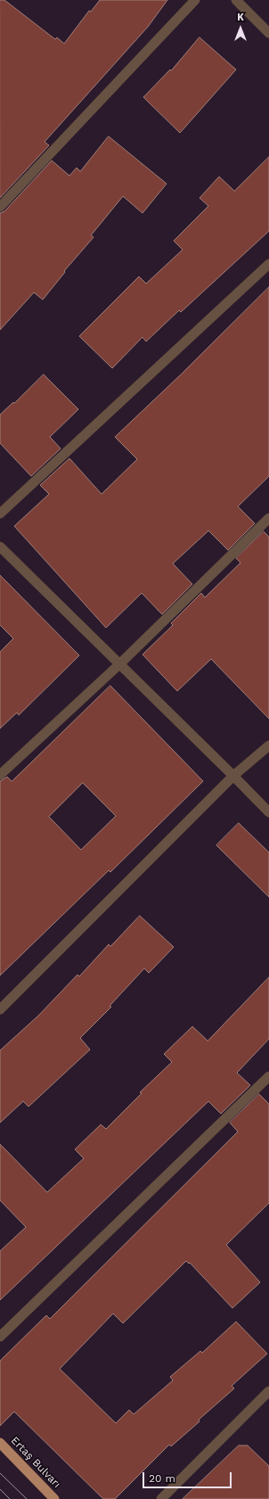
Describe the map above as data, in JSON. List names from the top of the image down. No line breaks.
{"streets":{"main road":["Ertaş Bulvarı"]},"scale_bar":"20 m","north":"top"}
